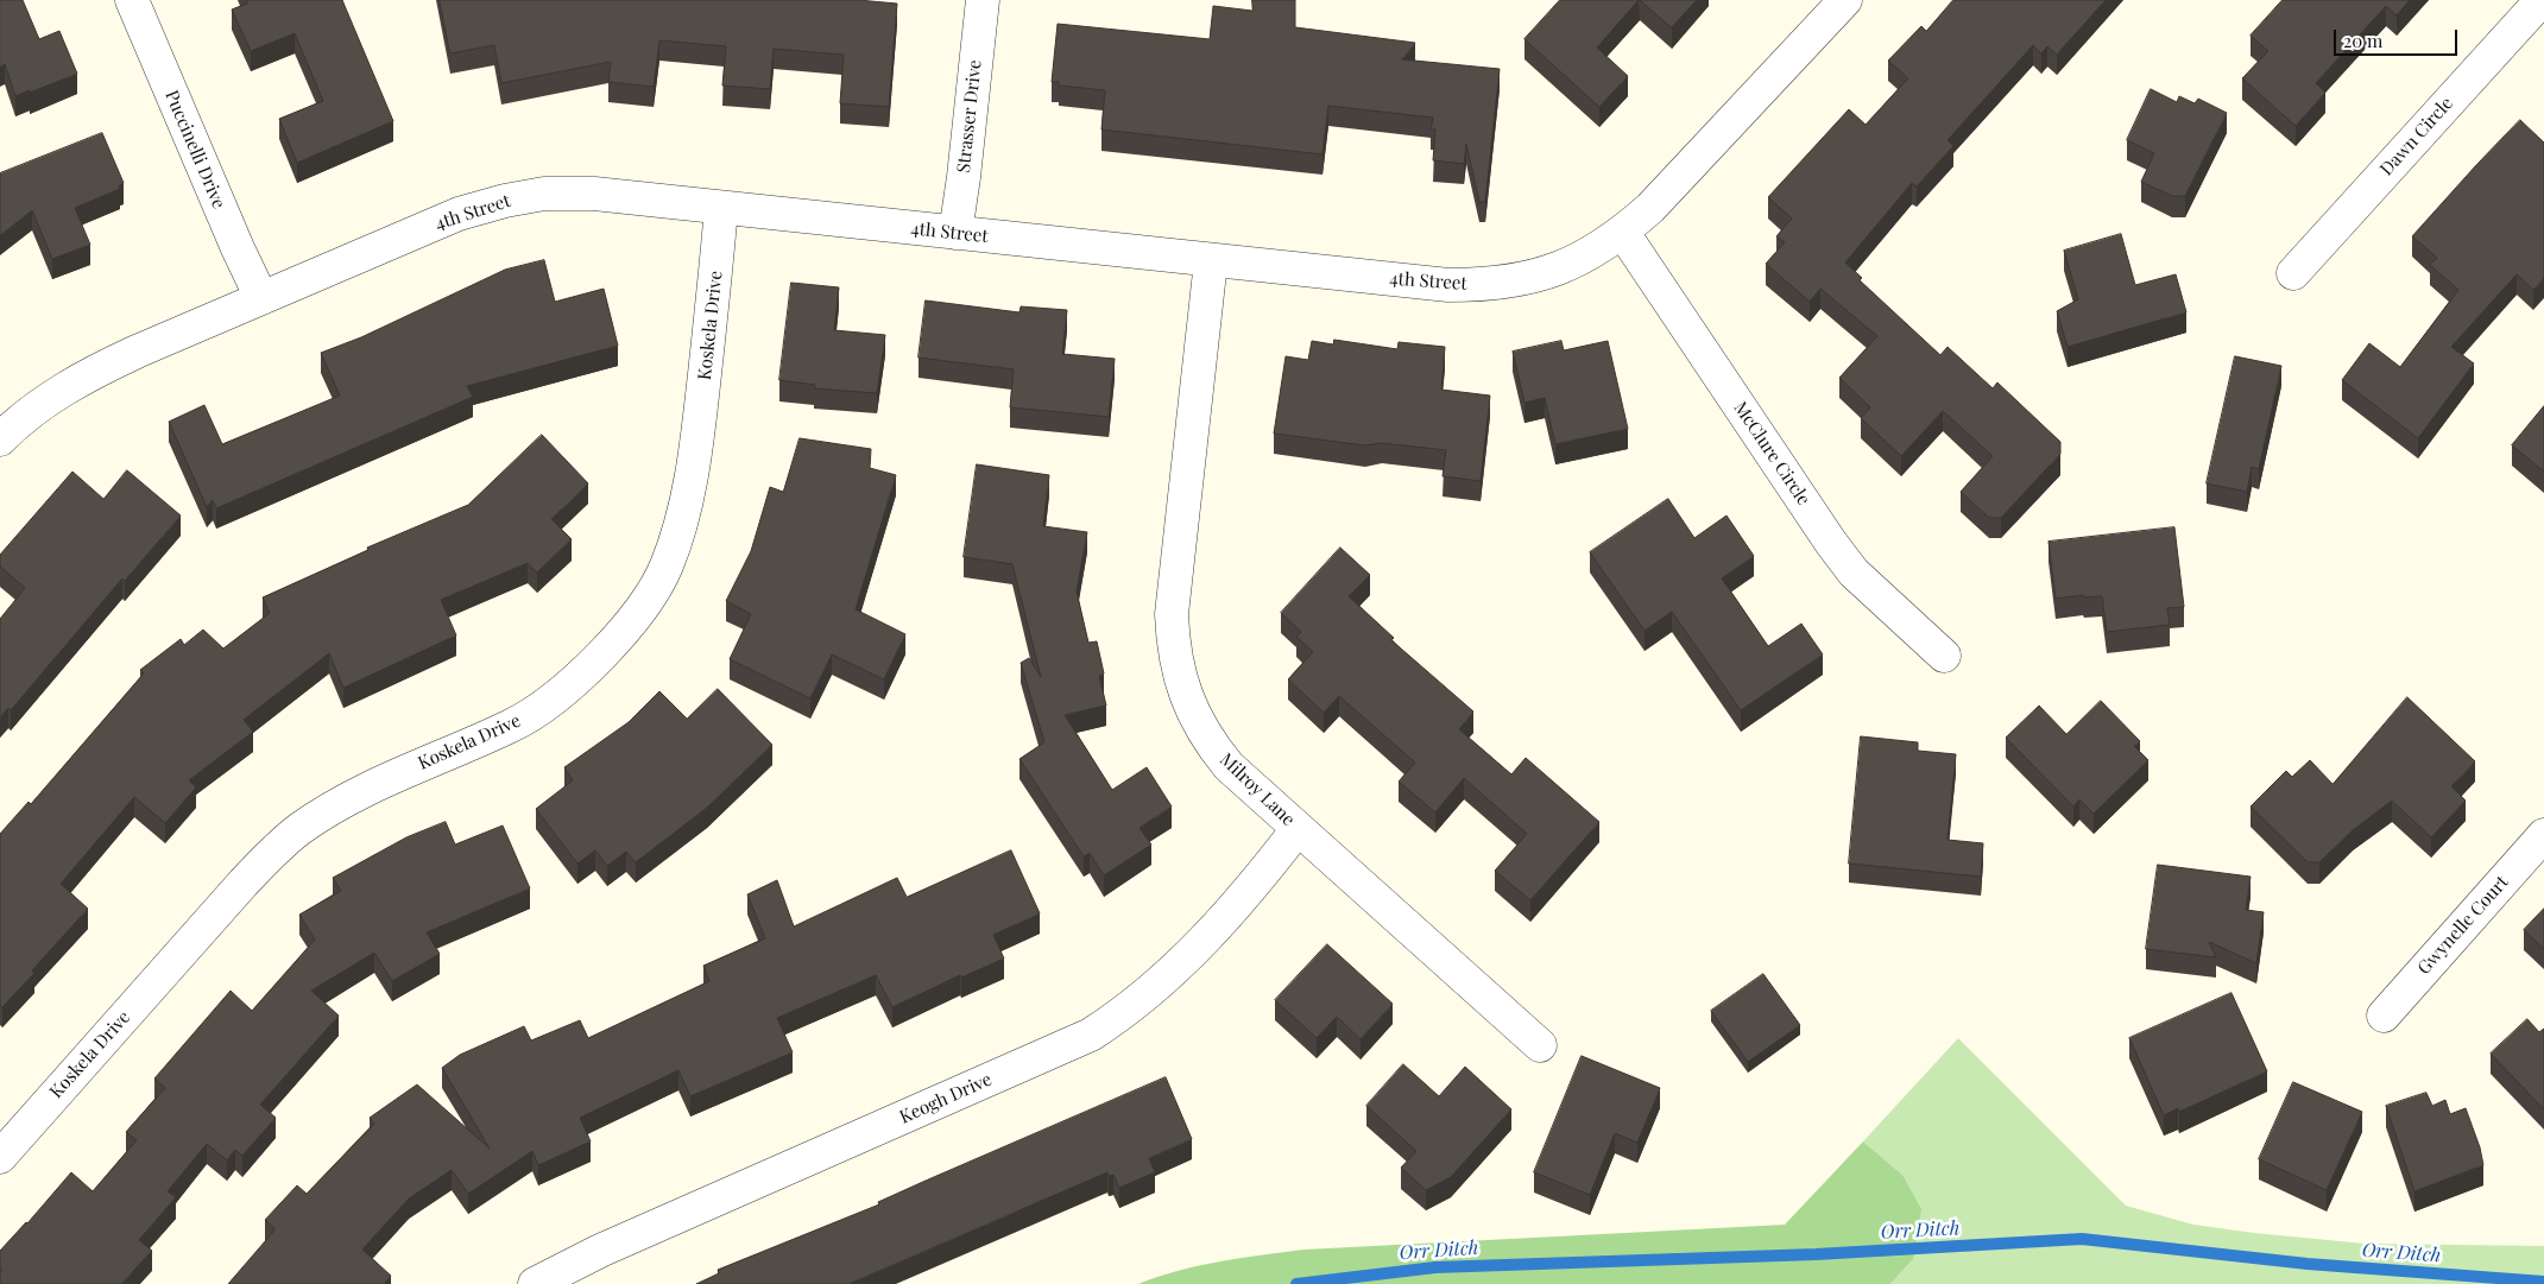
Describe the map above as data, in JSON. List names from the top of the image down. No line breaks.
{"streets":{"street":["Strasser Drive","Dawn Circle","Puccinelli Drive","4th Street","Koskela Drive","McClure Circle","Milroy Lane","Gwynelle Court","Keogh Drive"]},"crossings":[["Strasser Drive","4th Street"],["Puccinelli Drive","4th Street"],["4th Street","Koskela Drive"],["4th Street","McClure Circle"],["4th Street","Milroy Lane"],["Milroy Lane","Keogh Drive"]],"water":["Orr Ditch"],"scale_bar":"20 m"}
